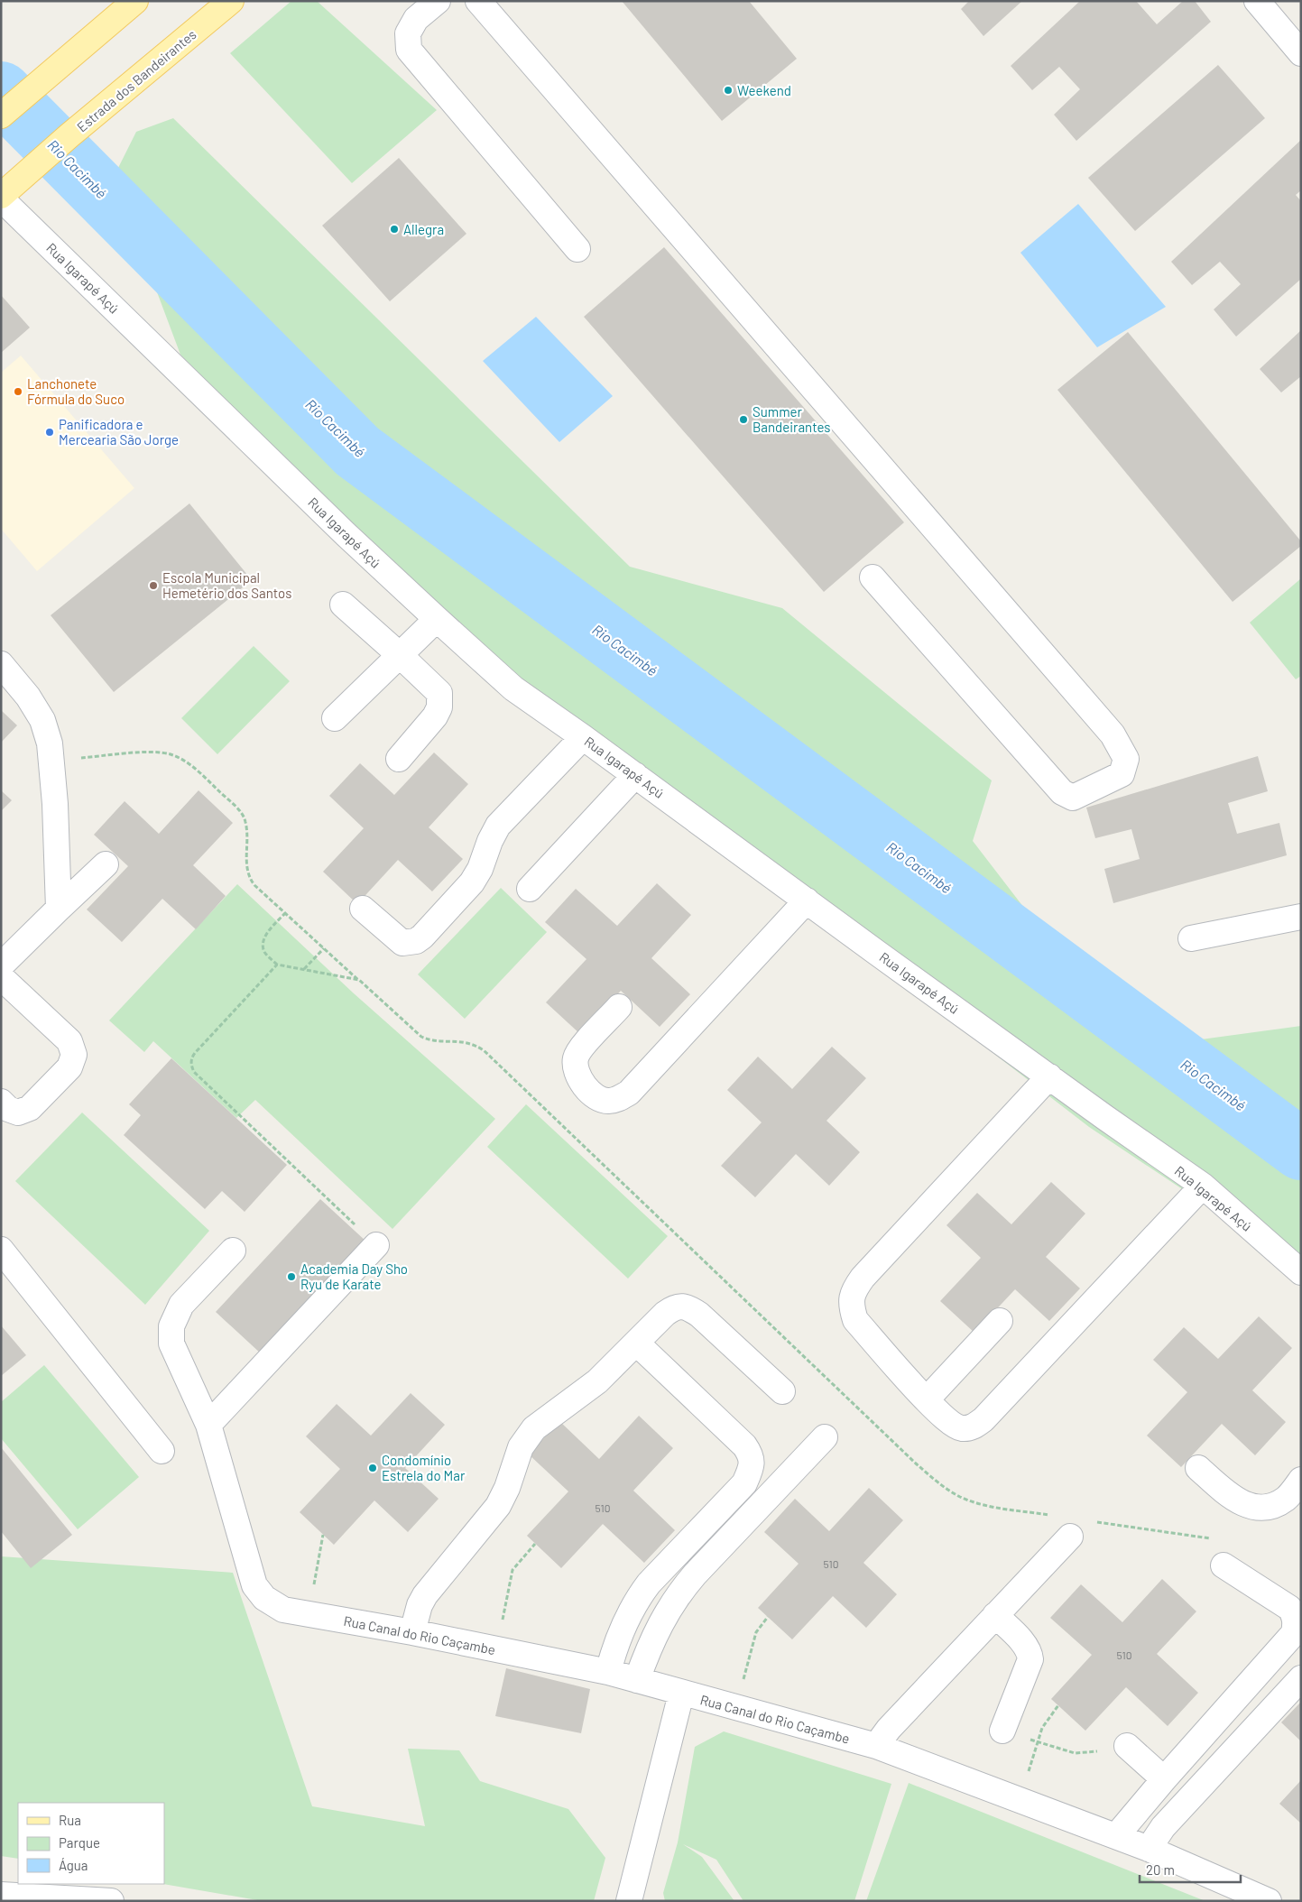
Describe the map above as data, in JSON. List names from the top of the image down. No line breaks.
{"streets":{"main road":["Estrada dos Bandeirantes"],"street":["Rua Igarapé Açú","Rua Canal do Rio Caçambe"]},"crossings":[["Estrada dos Bandeirantes","Rua Igarapé Açú"]],"water":["Rio Cacimbé"],"places":["Weekend","Allegra","Lanchonete Fórmula do Suco","Summer Bandeirantes","Panificadora e Mercearia São Jorge","Escola Municipal Hemetério dos Santos","Academia Day Sho Ryu de Karate","Condomínio Estrela do Mar"],"house_numbers":["510","510","510"],"legend":["Rua","Parque","Água"],"scale_bar":"20 m"}
